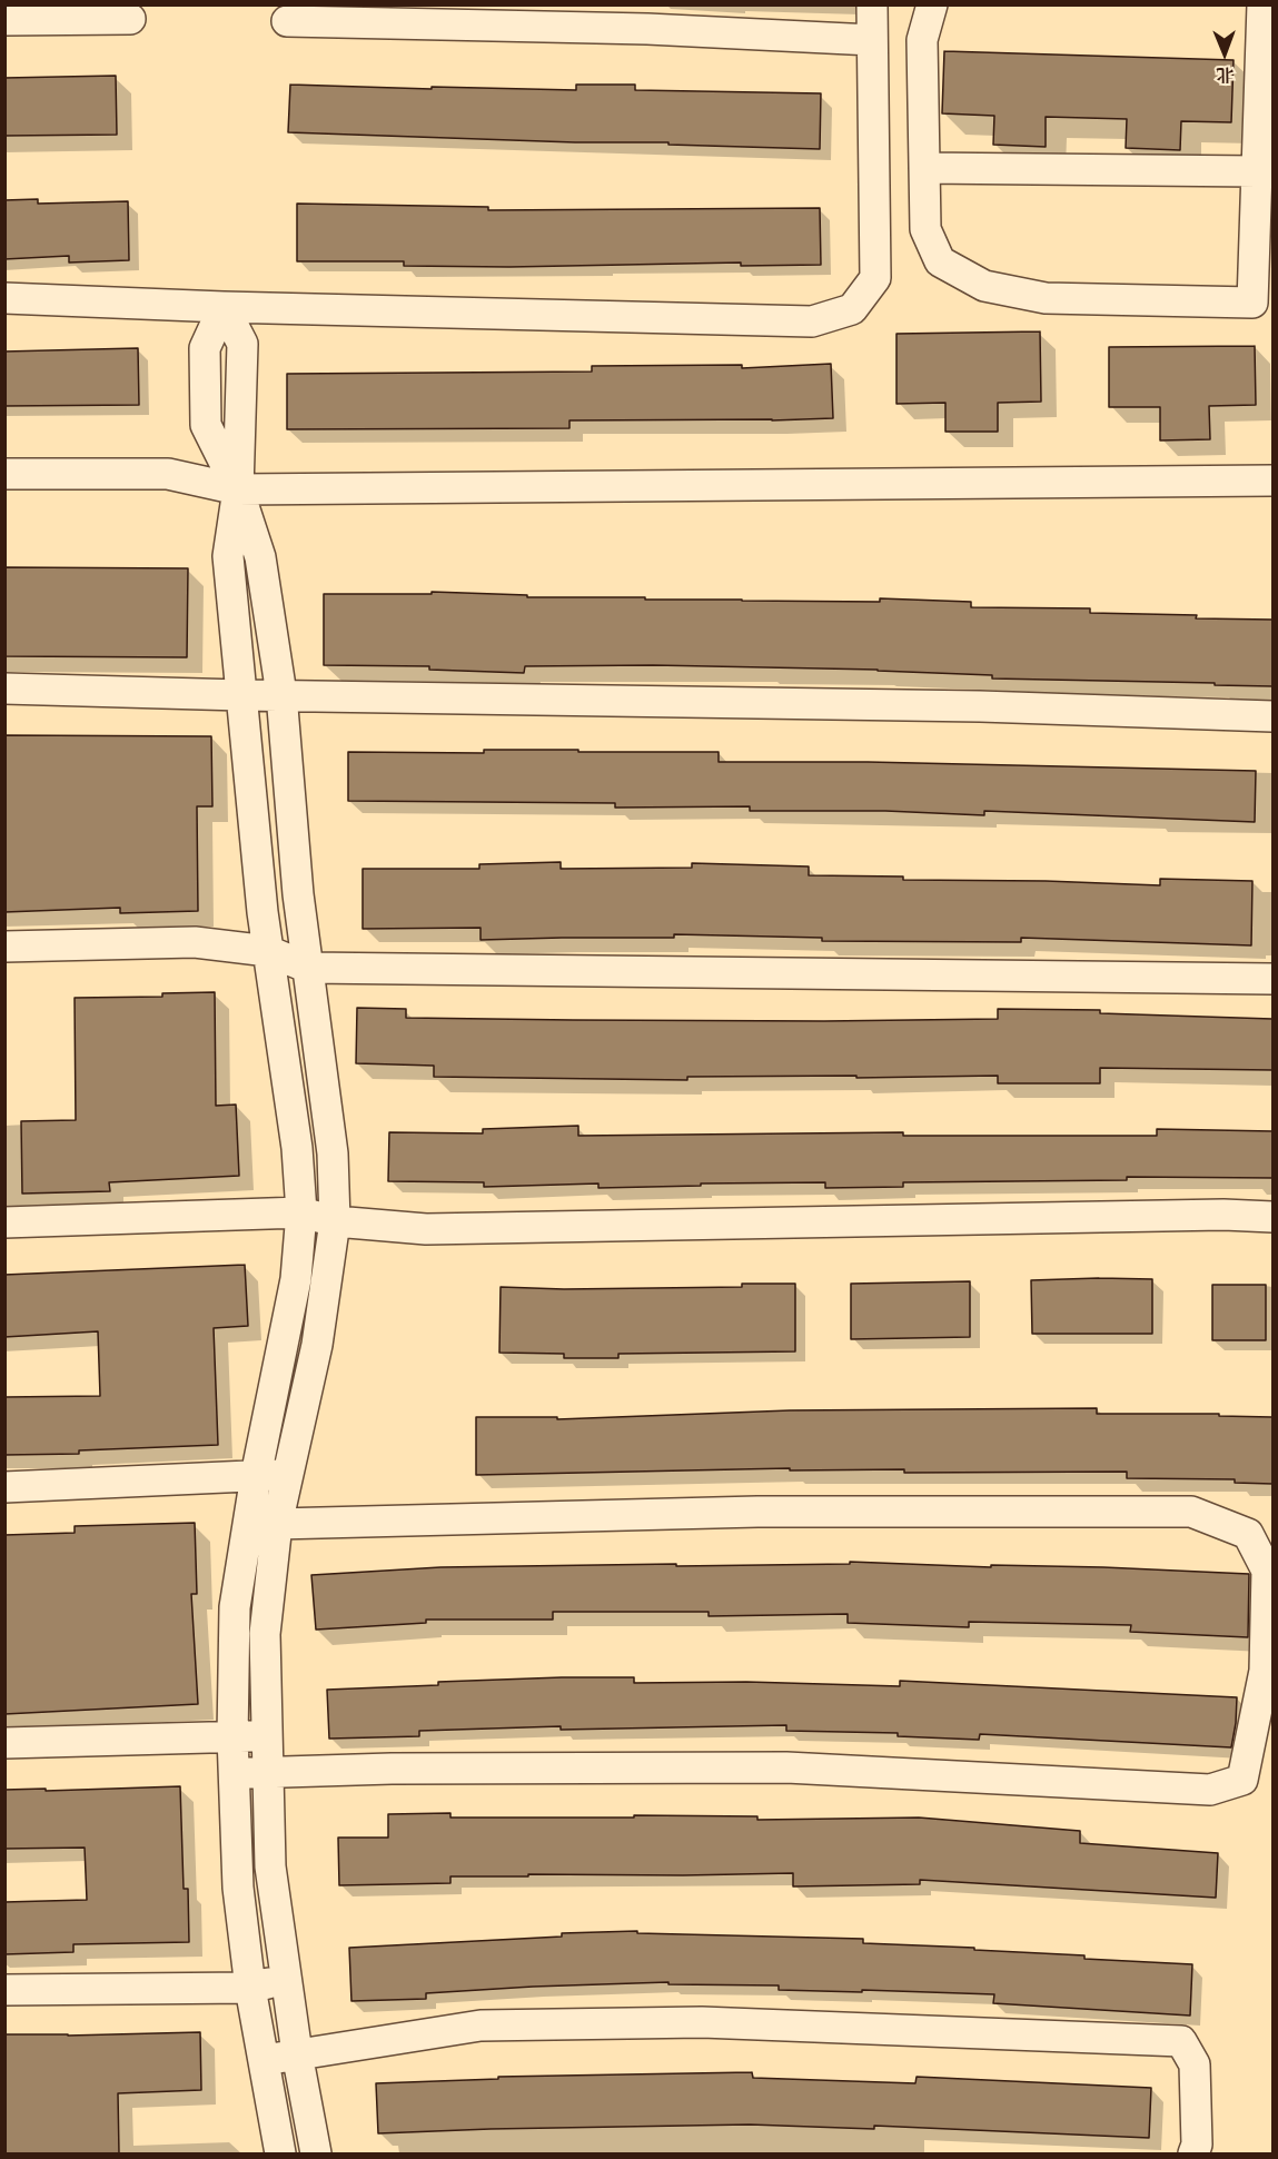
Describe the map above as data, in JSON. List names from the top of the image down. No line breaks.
{"north":"bottom"}
